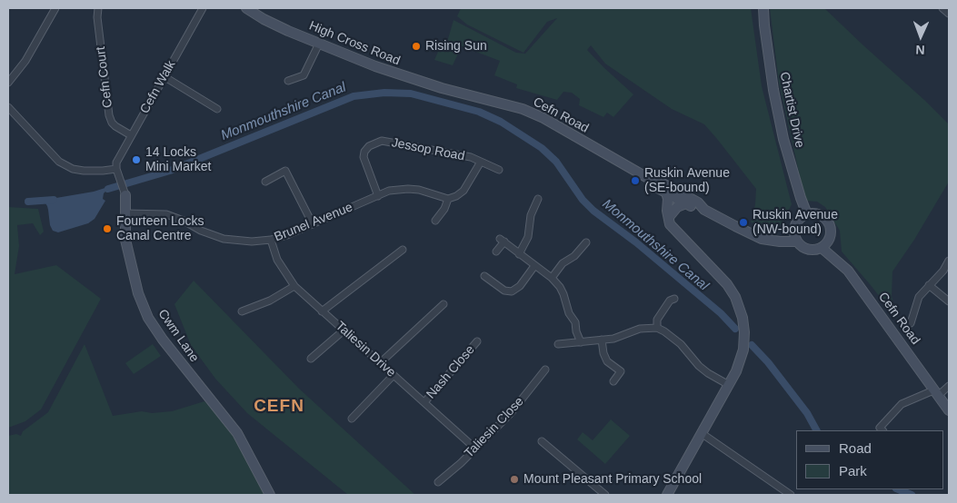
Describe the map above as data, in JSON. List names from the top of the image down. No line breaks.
{"streets":{"main road":["High Cross Road","Chartist Drive","Cefn Road","Cwm Lane"],"street":["Cefn Court","Cefn Walk","Jessop Road","Brunel Avenue","Taliesin Drive","Nash Close","Taliesin Close"]},"crossings":[["High Cross Road","Cefn Road"],["Cefn Court","Cefn Walk"],["Cefn Walk","Cwm Lane"],["Chartist Drive","Cefn Road"],["Jessop Road","Brunel Avenue"],["Brunel Avenue","Cwm Lane"],["Brunel Avenue","Taliesin Drive"],["Taliesin Drive","Nash Close"],["Taliesin Drive","Taliesin Close"]],"districts":["CEFN"],"water":["Monmouthshire Canal"],"places":["Rising Sun","14 Locks Mini Market","Ruskin Avenue (SE-bound)","Ruskin Avenue (NW-bound)","Fourteen Locks Canal Centre","Mount Pleasant Primary School"],"legend":["Road","Park"],"north":"bottom"}
